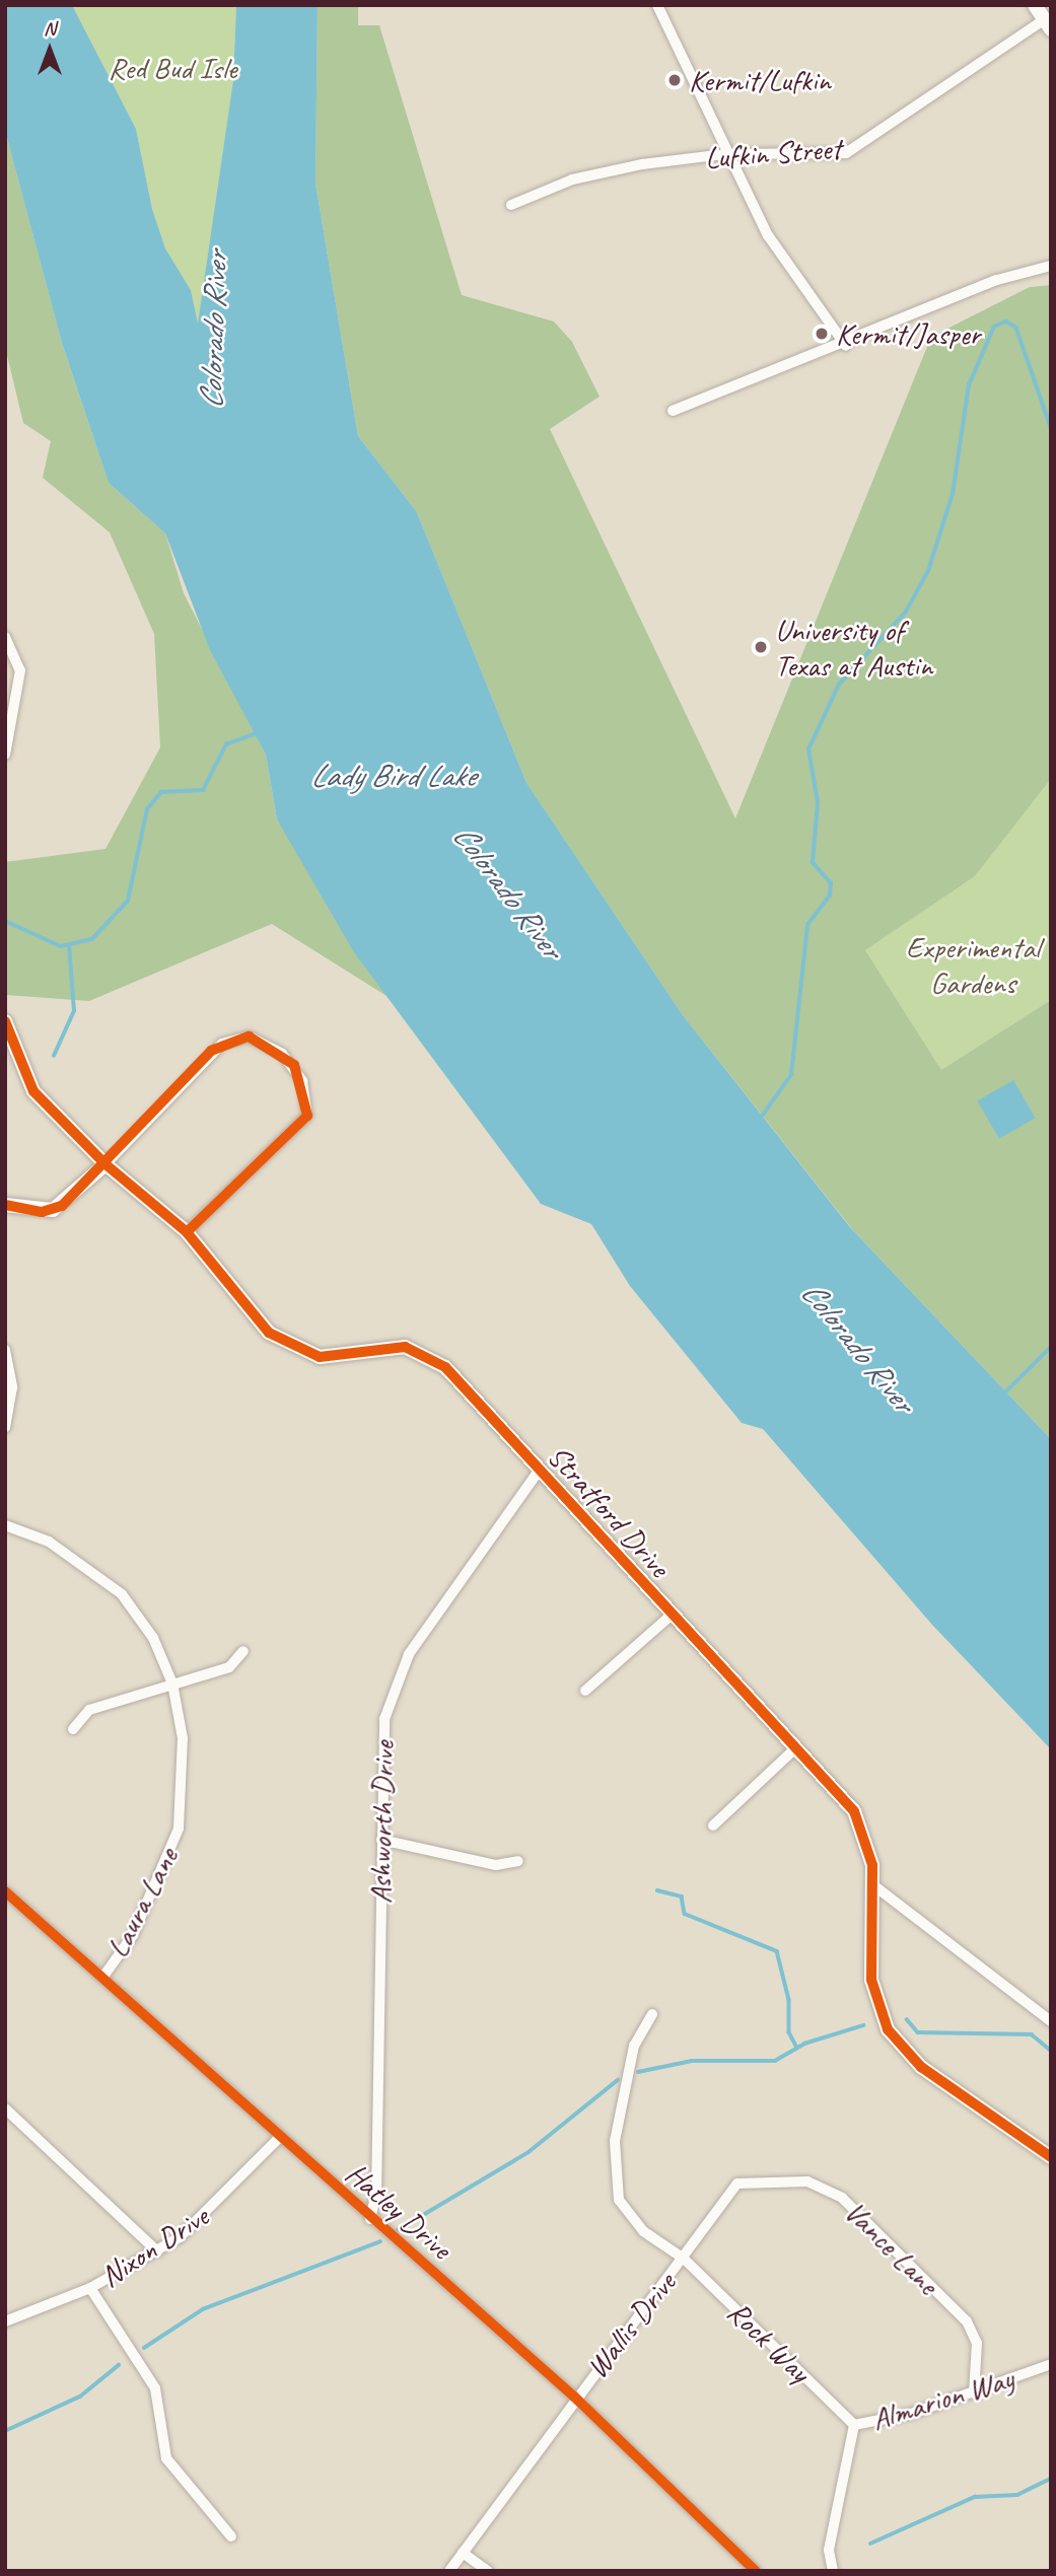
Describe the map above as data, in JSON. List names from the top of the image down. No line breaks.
{"streets":{"street":["Lufkin Street","Stratford Drive","Ashworth Drive","Laura Lane","Hatley Drive","Nixon Drive","Vance Lane","Wallis Drive","Rock Way","Almarion Way"]},"crossings":[["Stratford Drive","Ashworth Drive"],["Ashworth Drive","Hatley Drive"],["Laura Lane","Hatley Drive"],["Hatley Drive","Nixon Drive"],["Hatley Drive","Wallis Drive"],["Vance Lane","Wallis Drive"],["Vance Lane","Almarion Way"],["Wallis Drive","Rock Way"],["Rock Way","Almarion Way"]],"water":["Colorado River","Lady Bird Lake"],"parks":["Red Bud Isle","Experimental Gardens"],"places":["Kermit/Lufkin","Kermit/Jasper","University of Texas at Austin"],"north":"top"}
